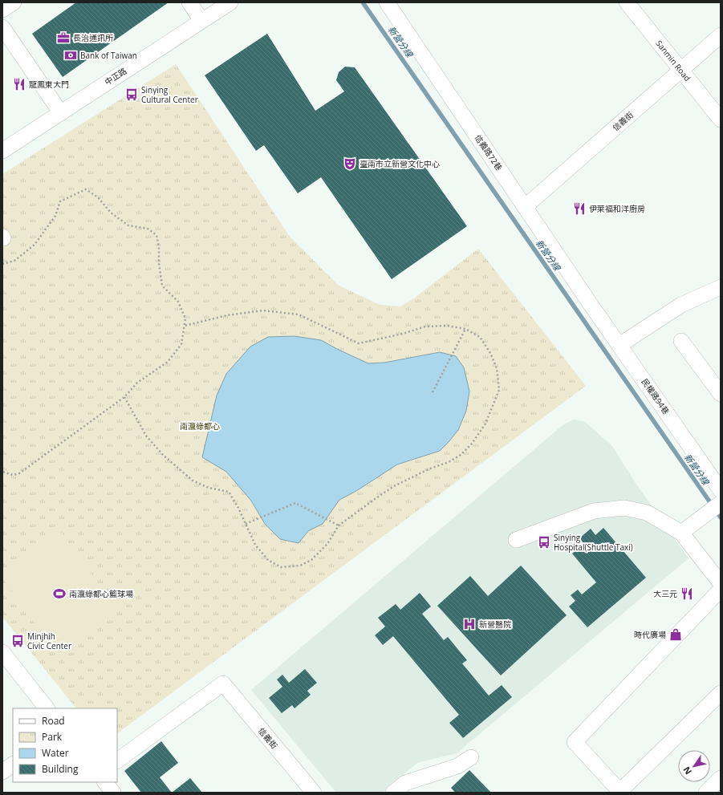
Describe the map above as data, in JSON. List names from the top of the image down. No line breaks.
{"streets":{"street":["Sanmin Road","中正路","信義街","信義路72巷","民權路94巷"]},"crossings":[["Sanmin Road","信義街"],["信義街","信義路72巷"],["信義路72巷","民權路94巷"]],"water":["新營分線"],"parks":["南瀛綠都心"],"places":{"office":["長治通訊所"],"bank":["Bank of Taiwan"],"restaurant":["龍鳳東大門","伊萊福和洋廚房","大三元"],"bus stop":["Sinying Cultural Center","Sinying Hospital(Shuttle Taxi)","Minjhih Civic Center"],"theatre":["臺南市立新營文化中心"],"sports":["南瀛綠都心籃球場"],"hospital":["新營醫院"],"shop":["時代廣場"]},"legend":["Road","Park","Water","Building"],"north":"bottom left"}
